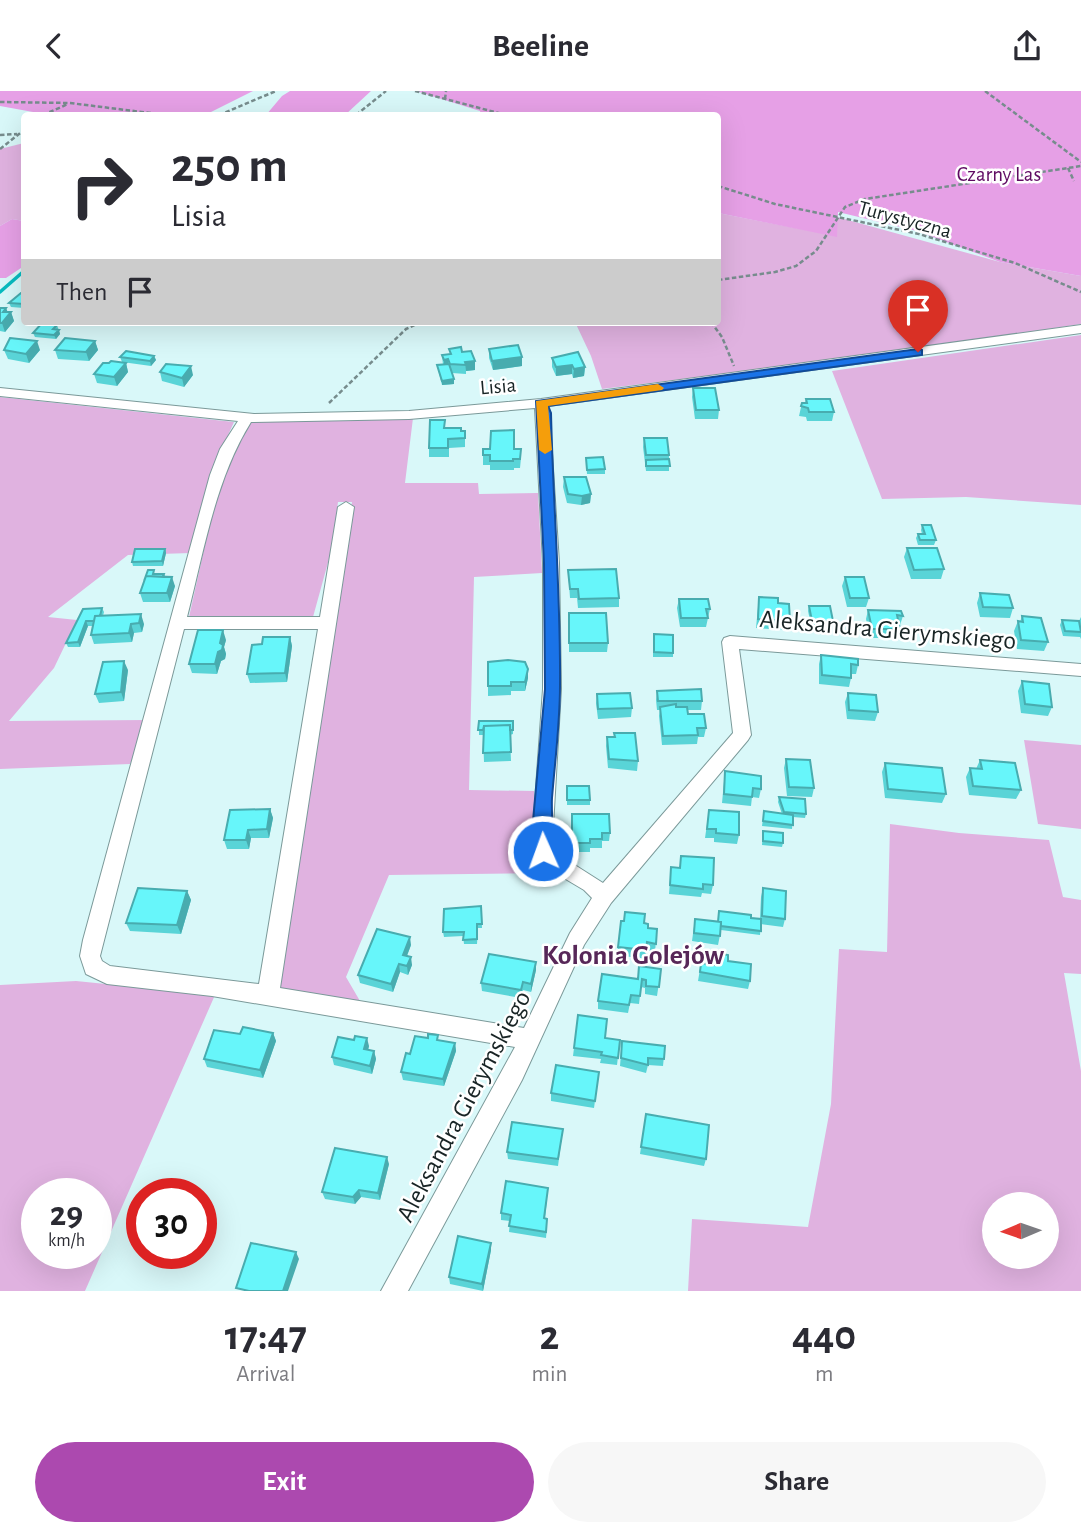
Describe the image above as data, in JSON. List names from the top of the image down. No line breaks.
{"streets":{"street":["Lisia","Aleksandra Gierymskiego"],"path":["Turystyczna"]},"districts":["Kolonia Golejów"],"parks":["Czarny Las"],"north":"left","page":{"header":"Beeline","turn":["250 m","Lisia"],"then":"Then","speed":"29 km/h","limit":"30","eta":["17:47","Arrival","2","min","440","m"],"buttons":["Exit","Share"]}}
